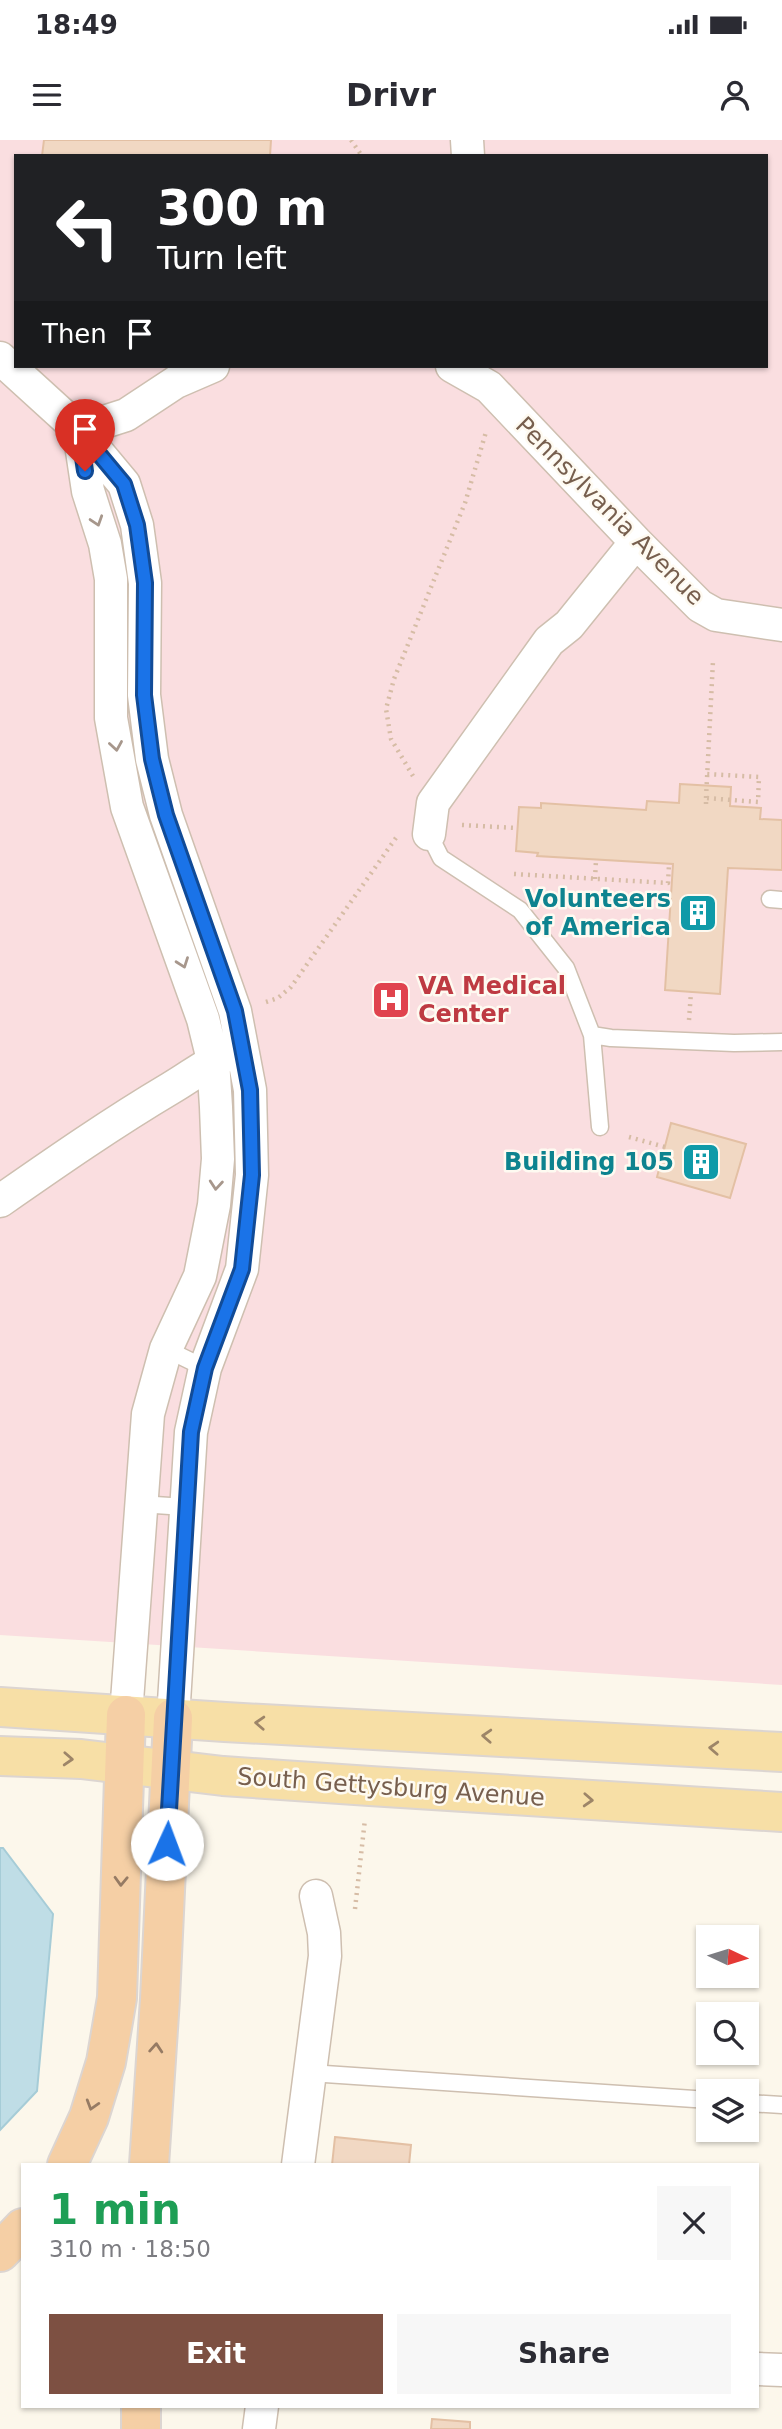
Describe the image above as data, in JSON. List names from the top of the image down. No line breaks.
{"streets":{"main road":["South Gettysburg Avenue"],"street":["Pennsylvania Avenue"]},"places":{"building":["Volunteers of America","Building 105"],"hospital":["VA Medical Center"]},"north":"right","page":{"status":"18:49","header":"Drivr","turn":["300 m","Turn left"],"then":"Then","heading":["1 min","310 m · 18:50"],"buttons":["Exit","Share"]}}
